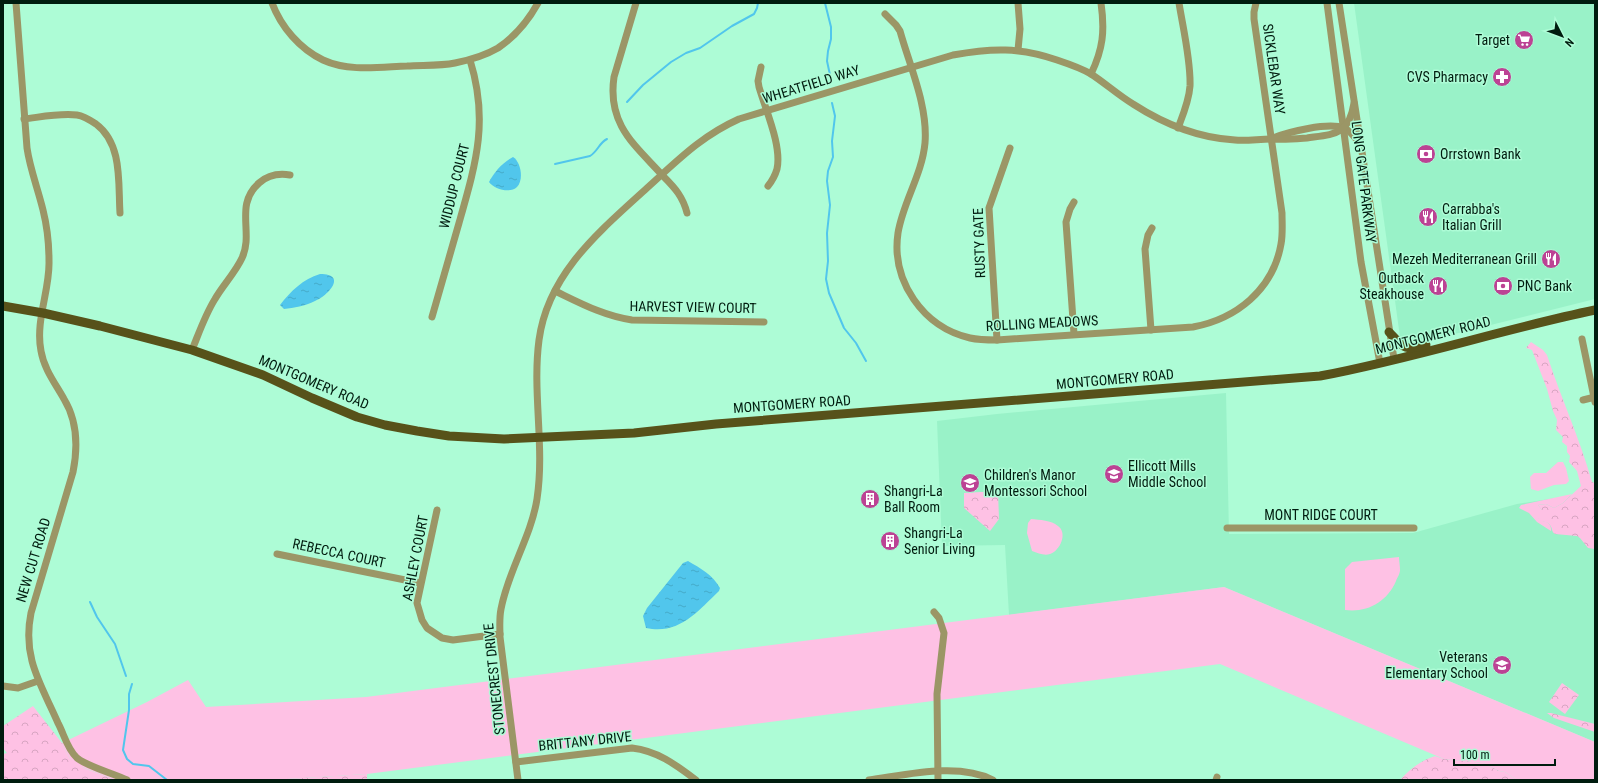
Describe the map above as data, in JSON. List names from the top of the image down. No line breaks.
{"streets":{"main road":["MONTGOMERY ROAD"],"street":["SICKLEBAR WAY","WHEATFIELD WAY","LONG GATE PARKWAY","WIDDUP COURT","RUSTY GATE","HARVEST VIEW COURT","ROLLING MEADOWS","MONT RIDGE COURT","REBECCA COURT","ASHLEY COURT","NEW CUT ROAD","STONECREST DRIVE","BRITTANY DRIVE"]},"crossings":[["SICKLEBAR WAY","WHEATFIELD WAY"],["SICKLEBAR WAY","ROLLING MEADOWS"],["WHEATFIELD WAY","LONG GATE PARKWAY"],["WHEATFIELD WAY","HARVEST VIEW COURT"],["WHEATFIELD WAY","ROLLING MEADOWS"],["WHEATFIELD WAY","MONTGOMERY ROAD"],["WHEATFIELD WAY","STONECREST DRIVE"],["LONG GATE PARKWAY","MONTGOMERY ROAD"],["RUSTY GATE","ROLLING MEADOWS"],["MONTGOMERY ROAD","NEW CUT ROAD"],["MONTGOMERY ROAD","STONECREST DRIVE"],["REBECCA COURT","ASHLEY COURT"],["ASHLEY COURT","STONECREST DRIVE"],["STONECREST DRIVE","BRITTANY DRIVE"]],"places":{"supermarket":["Target"],"pharmacy":["CVS Pharmacy"],"bank":["Orrstown Bank","PNC Bank"],"restaurant":["Carrabba's Italian Grill","Mezeh Mediterranean Grill","Outback Steakhouse"],"school or university":["Ellicott Mills Middle School","Children's Manor Montessori School","Veterans Elementary School"],"building":["Shangri-La Ball Room","Shangri-La Senior Living"]},"scale_bar":"100 m","north":"bottom right"}
